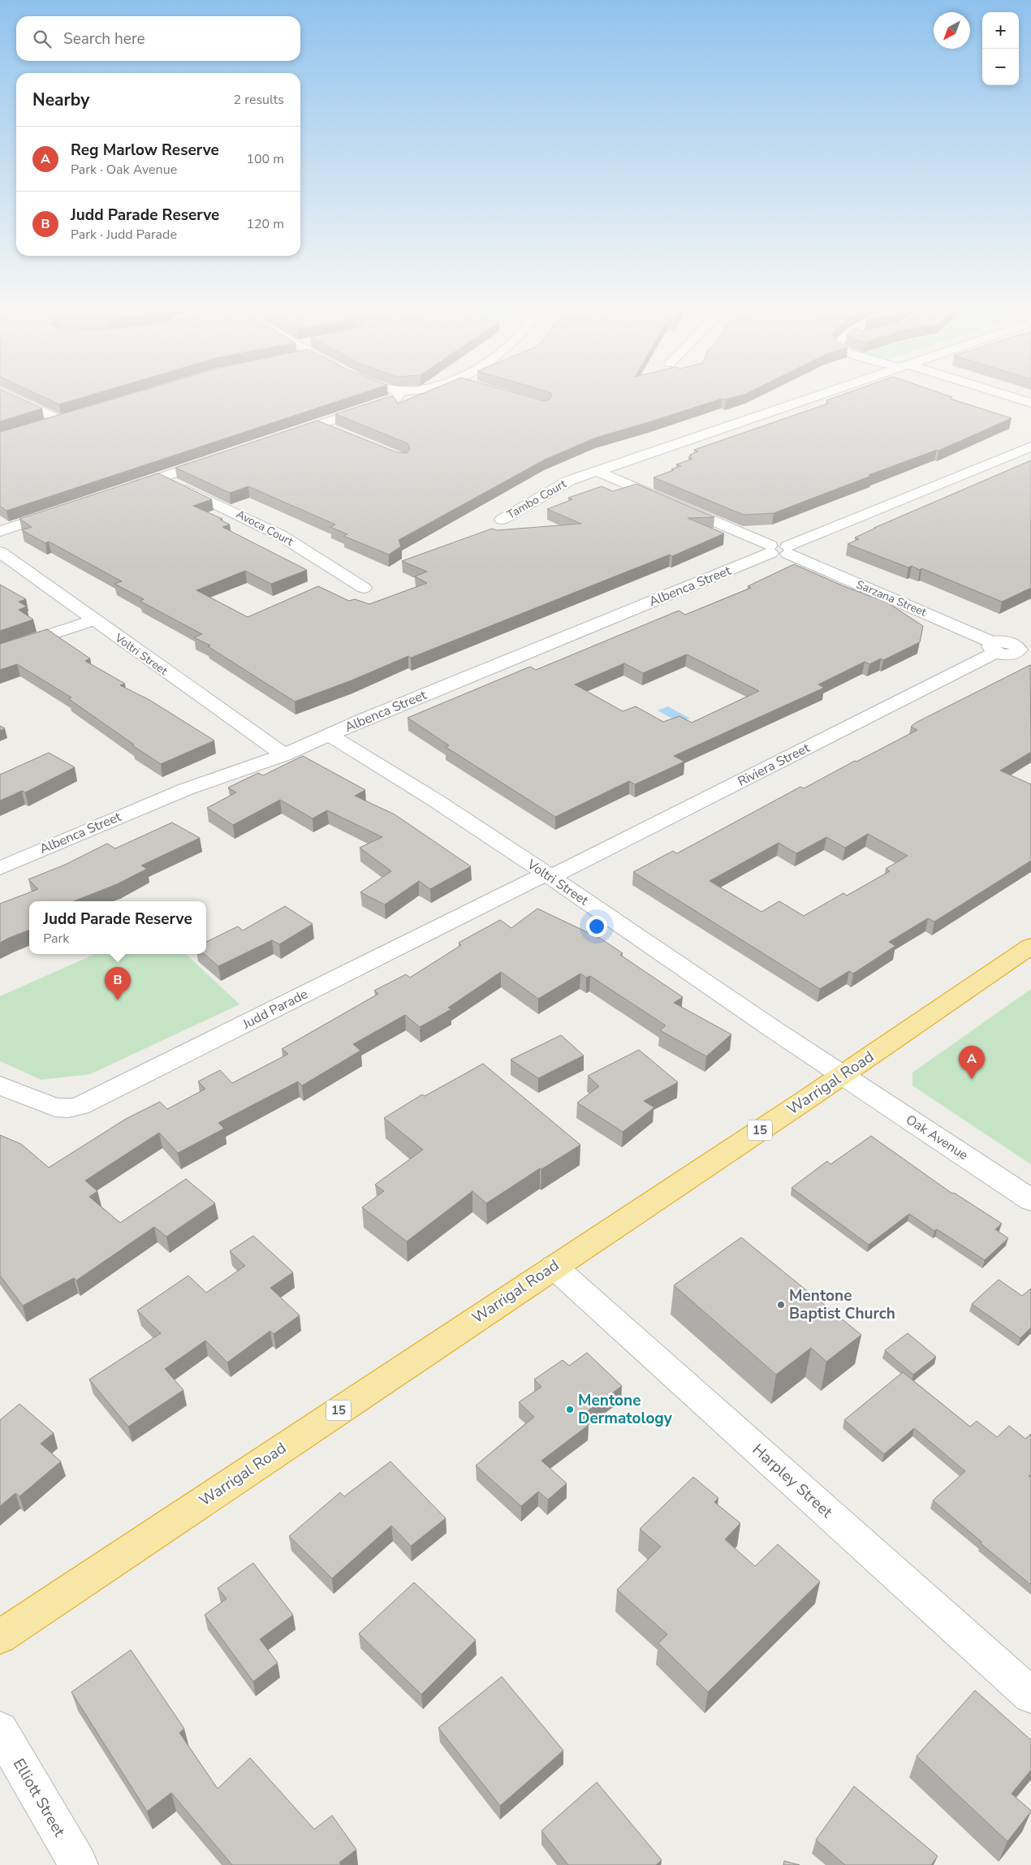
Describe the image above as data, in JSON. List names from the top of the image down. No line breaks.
{"streets":{"highway":["Warrigal Road","15"],"street":["Tambo Court","Avoca Court","Albenca Street","Sarzana Street","Voltri Street","Riviera Street","Judd Parade","Oak Avenue","Harpley Street","Elliott Street"]},"crossings":[["Tambo Court","Sarzana Street"],["Albenca Street","Sarzana Street"],["Albenca Street","Voltri Street"],["Sarzana Street","Riviera Street"],["Voltri Street","Riviera Street"],["Voltri Street","Judd Parade"],["Voltri Street","Warrigal Road"],["Voltri Street","Oak Avenue"],["Riviera Street","Judd Parade"],["Warrigal Road","Oak Avenue"],["Warrigal Road","Harpley Street"]],"places":["Mentone Baptist Church","Mentone Dermatology"],"north":"bottom left","page":{"map_buttons":["+","−"],"search":"Search here","heading":["Nearby","2 results"],"list":[{"mark":"A","name":"Reg Marlow Reserve","note":"Park · Oak Avenue","value":"100 m"},{"mark":"B","name":"Judd Parade Reserve","note":"Park · Judd Parade","value":"120 m"}],"popup":["Judd Parade Reserve","Park"],"pins":["B","A"]}}
